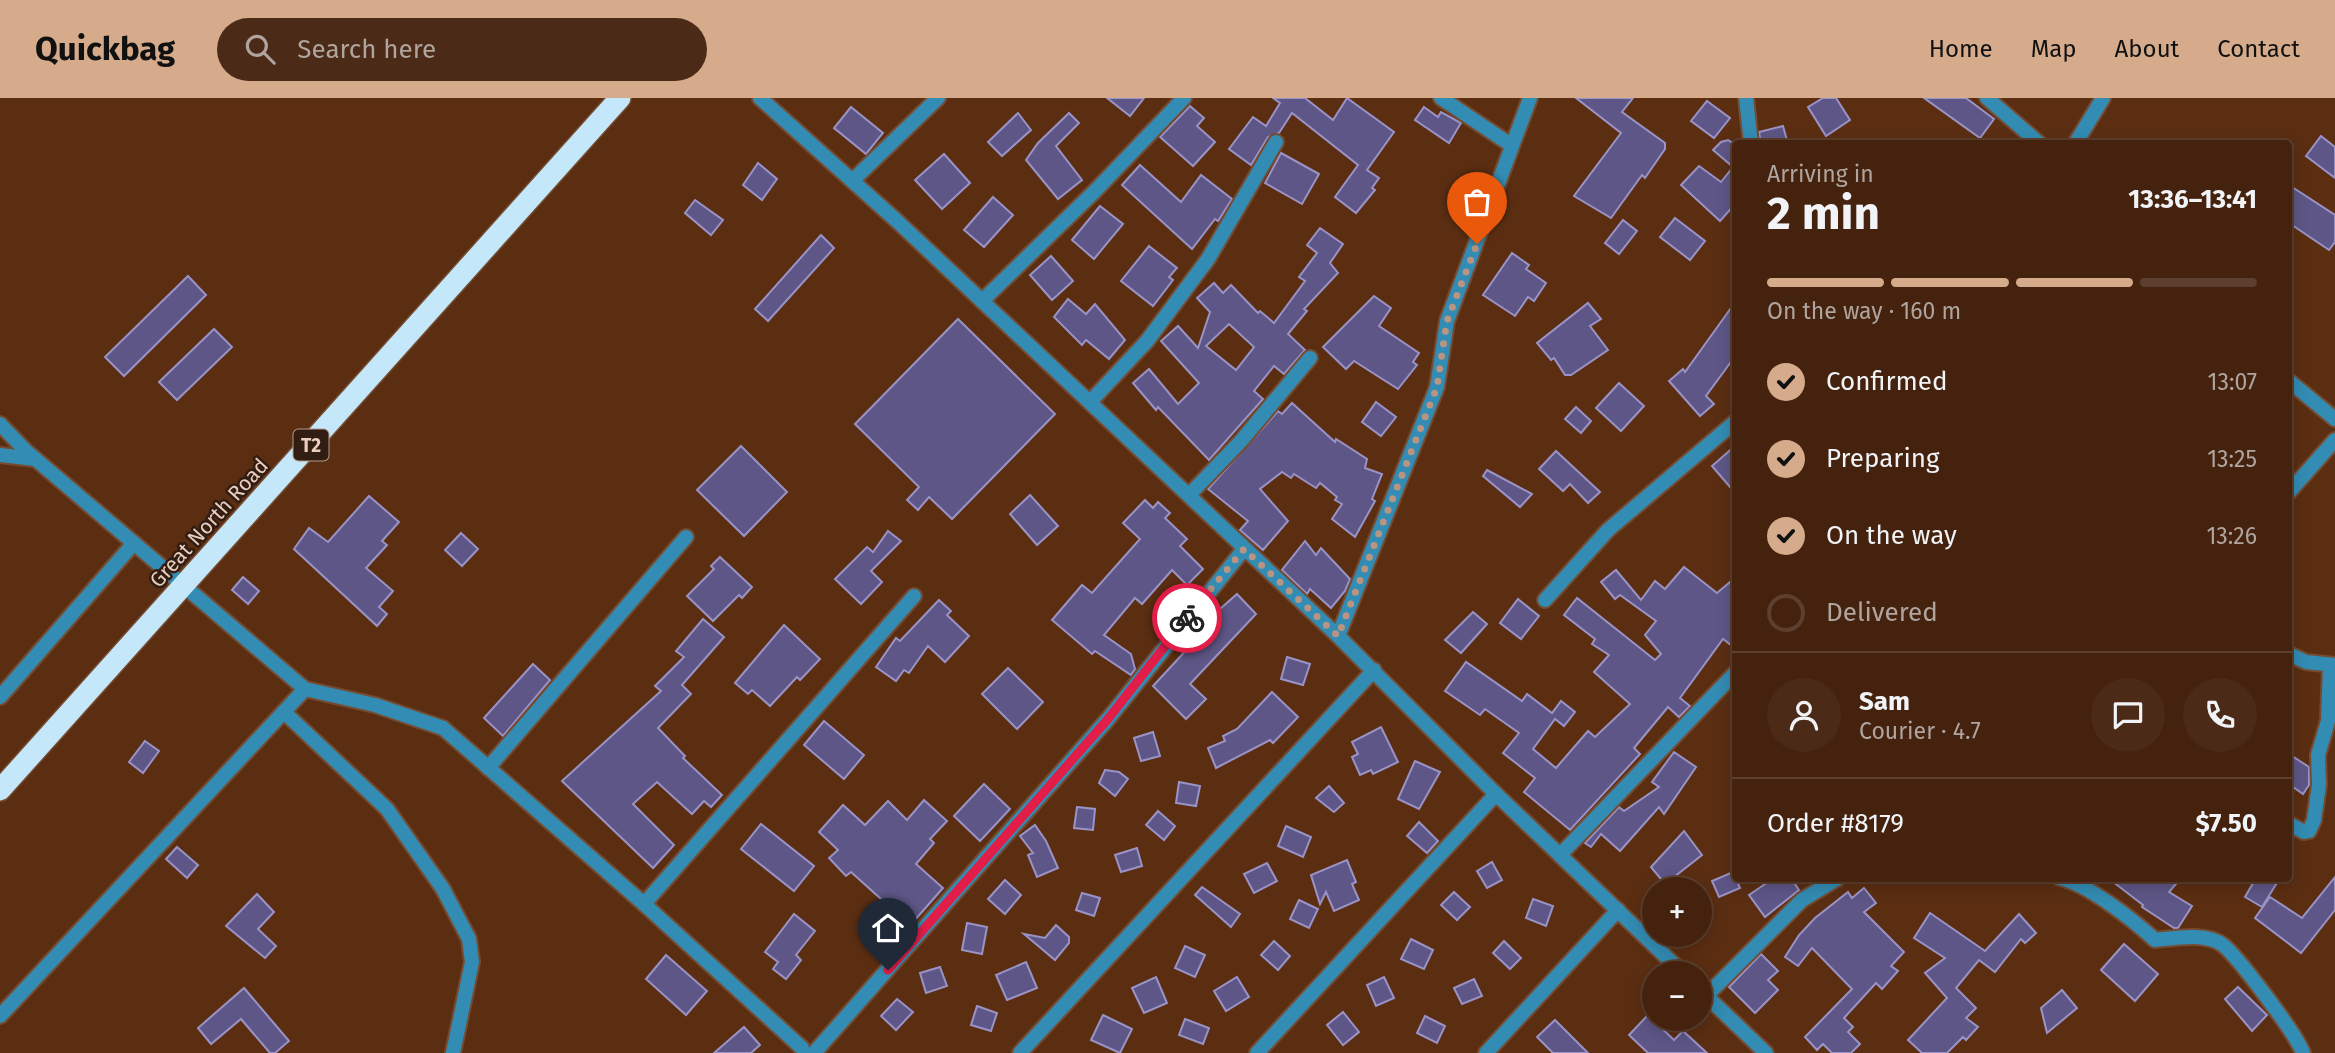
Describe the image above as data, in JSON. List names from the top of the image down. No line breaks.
{"streets":{"highway":["T2","Great North Road"]},"page":{"header":"Quickbag","search":"Search here","nav":["Home","Map","About","Contact"],"heading":["2 min","Arriving in","13:36–13:41"],"panel":["Sam","Courier · 4.7","Order #8179","$7.50"],"bar":"On the way · 160 m","list":[["Confirmed","13:07"],["Preparing","13:25"],["On the way","13:26"],"Delivered"],"map_buttons":["+","−"]}}
